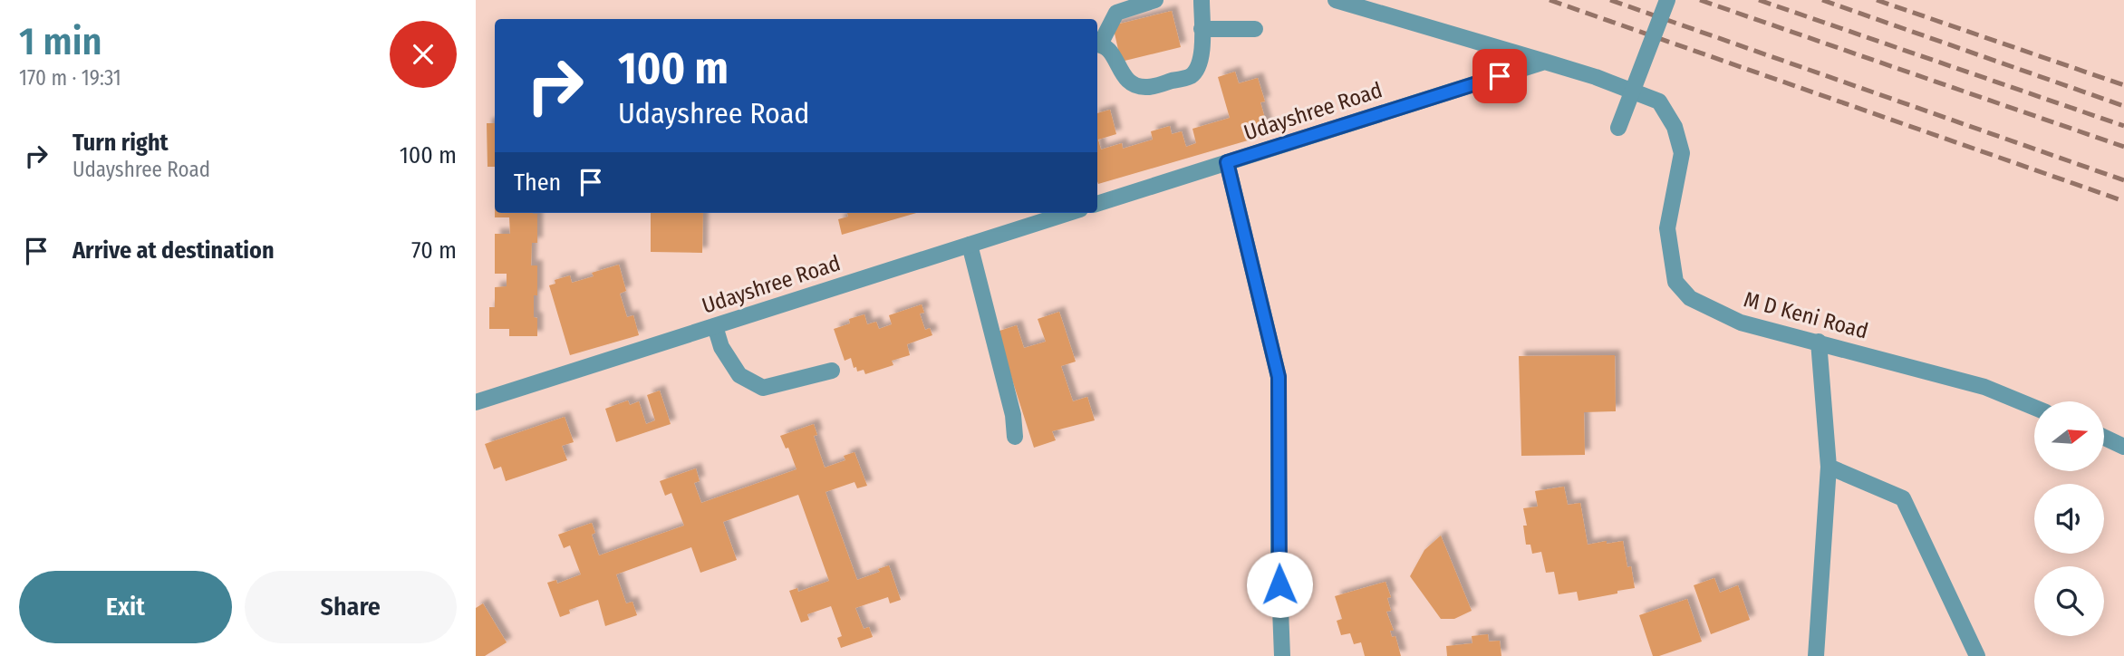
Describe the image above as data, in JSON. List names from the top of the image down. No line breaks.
{"streets":{"street":["Udayshree Road","M D Keni Road"]},"crossings":[["Udayshree Road","M D Keni Road"]],"north":"right","page":{"heading":["1 min","170 m · 19:31"],"turn":["100 m","Udayshree Road"],"list":[{"name":"Turn right","note":"Udayshree Road","value":"100 m"},{"name":"Arrive at destination","value":"70 m"}],"then":"Then","buttons":["Exit","Share"]}}
